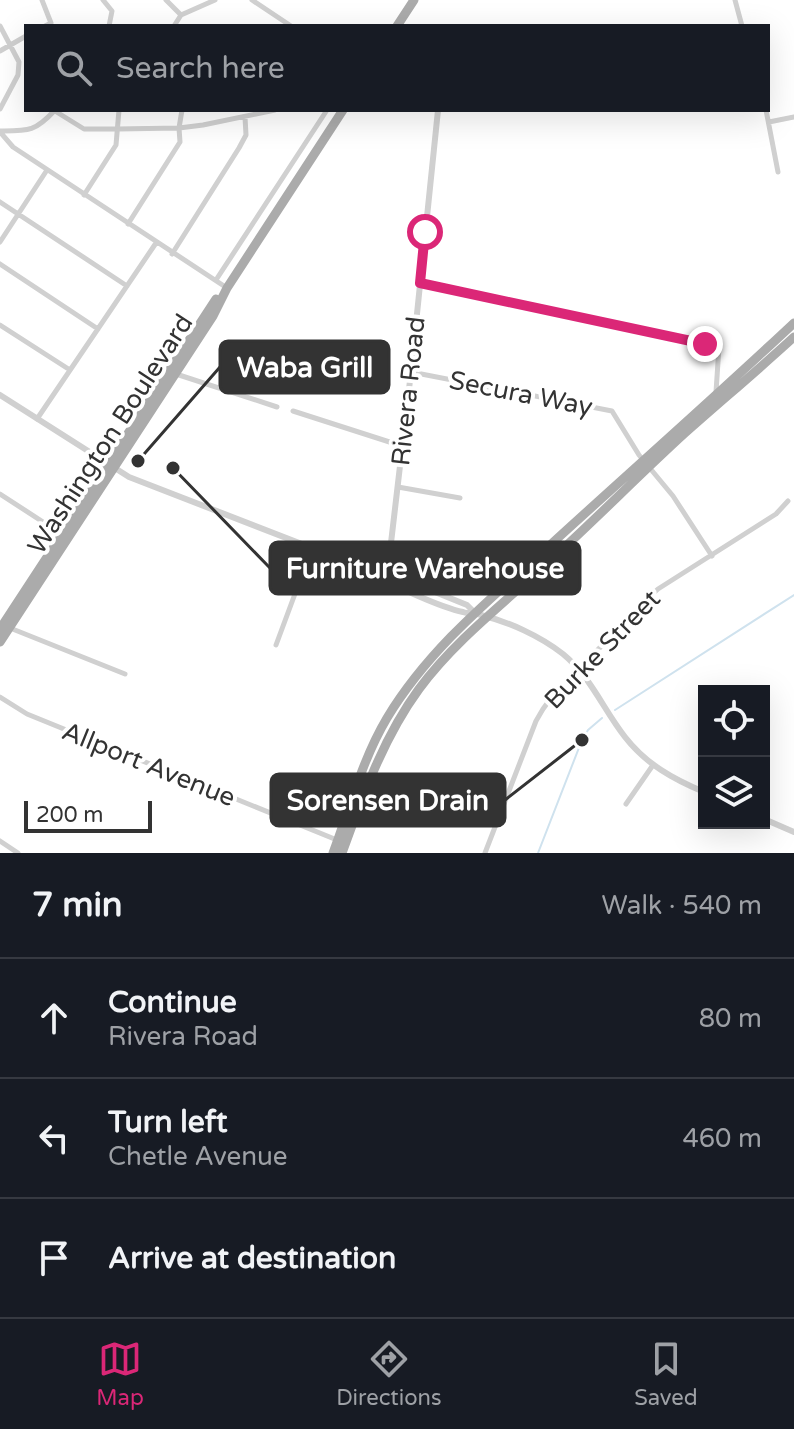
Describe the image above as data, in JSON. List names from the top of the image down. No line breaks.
{"streets":{"main road":["Washington Boulevard"],"street":["Rivera Road","Secura Way","Burke Street","Allport Avenue"]},"crossings":[["Rivera Road","Secura Way"],["Secura Way","Burke Street"]],"places":["Waba Grill","Furniture Warehouse","Sorensen Drain"],"scale_bar":"200 m","page":{"search":"Search here","scale":"200 m","heading":["7 min","Walk · 540 m"],"list":[["Continue","Rivera Road","80 m"],["Turn left","Chetle Avenue","460 m"],"Arrive at destination"],"nav":["Map","Directions","Saved"]}}
